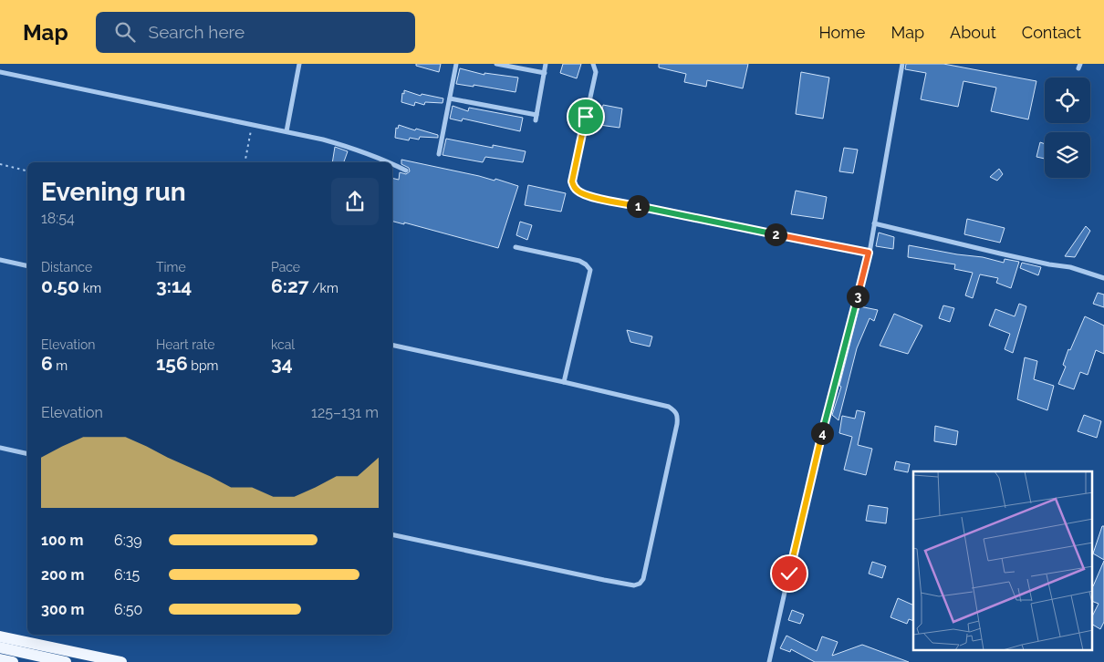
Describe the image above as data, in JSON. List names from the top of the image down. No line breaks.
{"page":{"header":"Map","search":"Search here","nav":["Home","Map","About","Contact"],"heading":["Evening run","18:54"],"pins":["1","2","3","4"],"stats":[["Distance","0.50 km"],["Time","3:14"],["Pace","6:27 /km"],["Elevation","6 m"],["Heart rate","156 bpm"],["kcal","34"]],"chart":["Elevation","125–131 m"],"list":[{"name":"100 m","note":"6:39"},{"name":"200 m","note":"6:15"},{"name":"300 m","note":"6:50"}]}}
